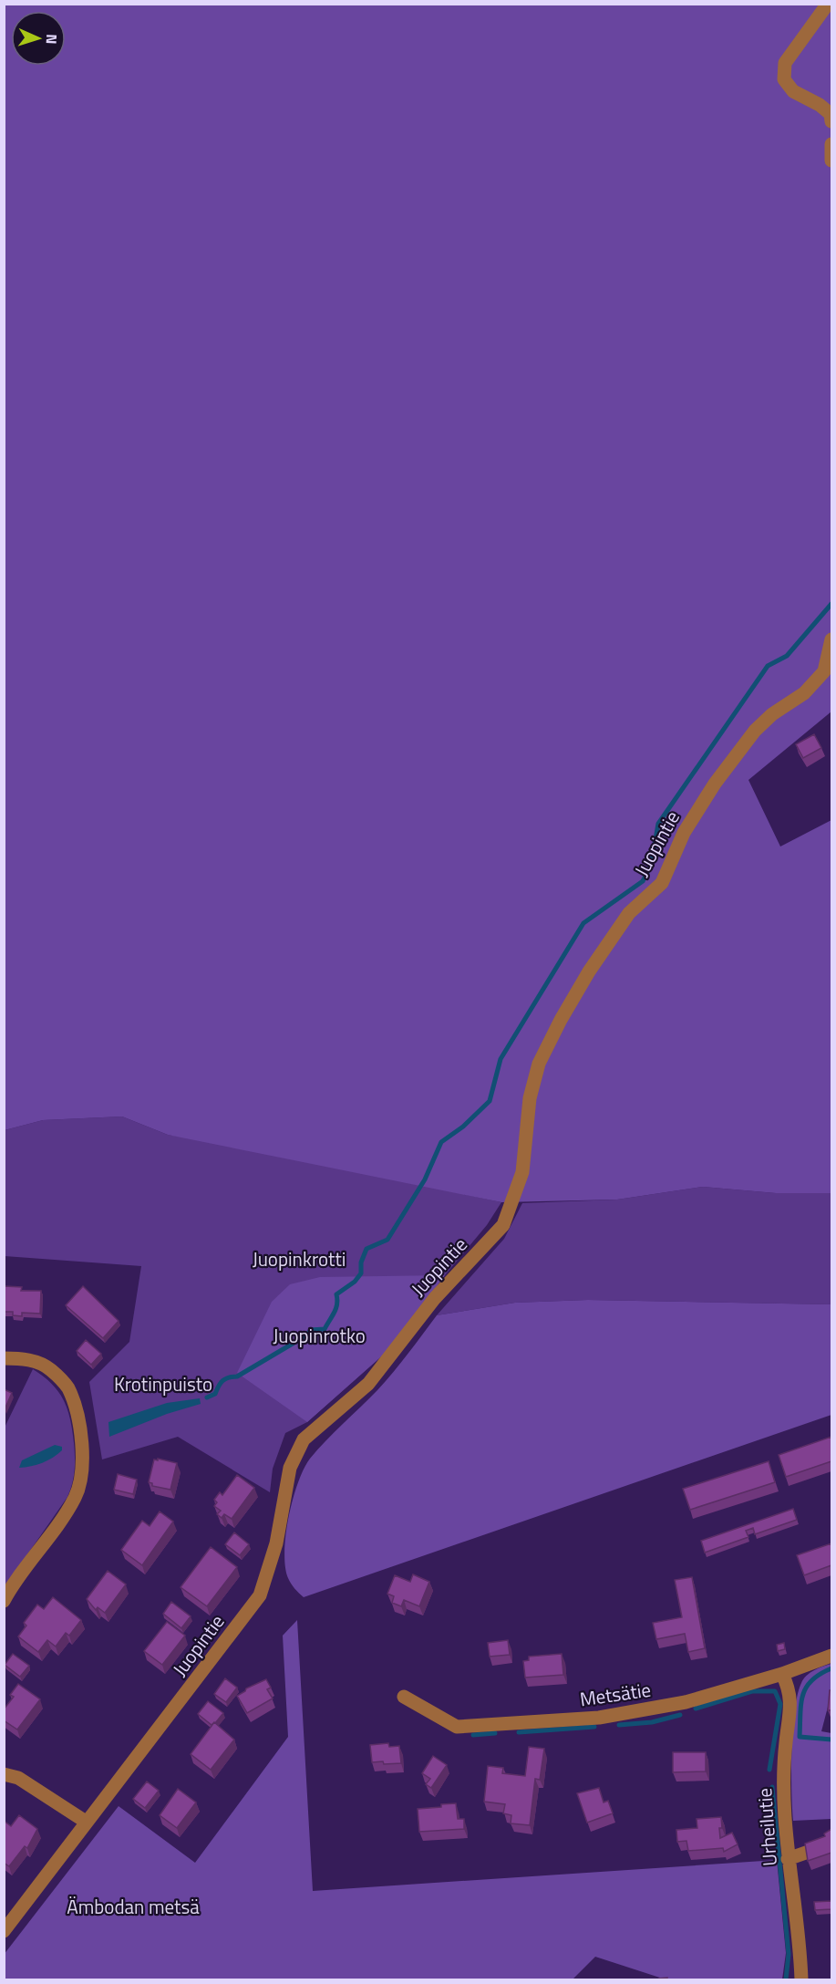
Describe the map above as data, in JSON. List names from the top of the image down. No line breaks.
{"streets":{"street":["Juopintie","Metsätie","Urheilutie"]},"crossings":[["Metsätie","Urheilutie"]],"parks":["Juopinkrotti","Juopinrotko","Krotinpuisto","Ämbodan metsä"],"north":"right"}
